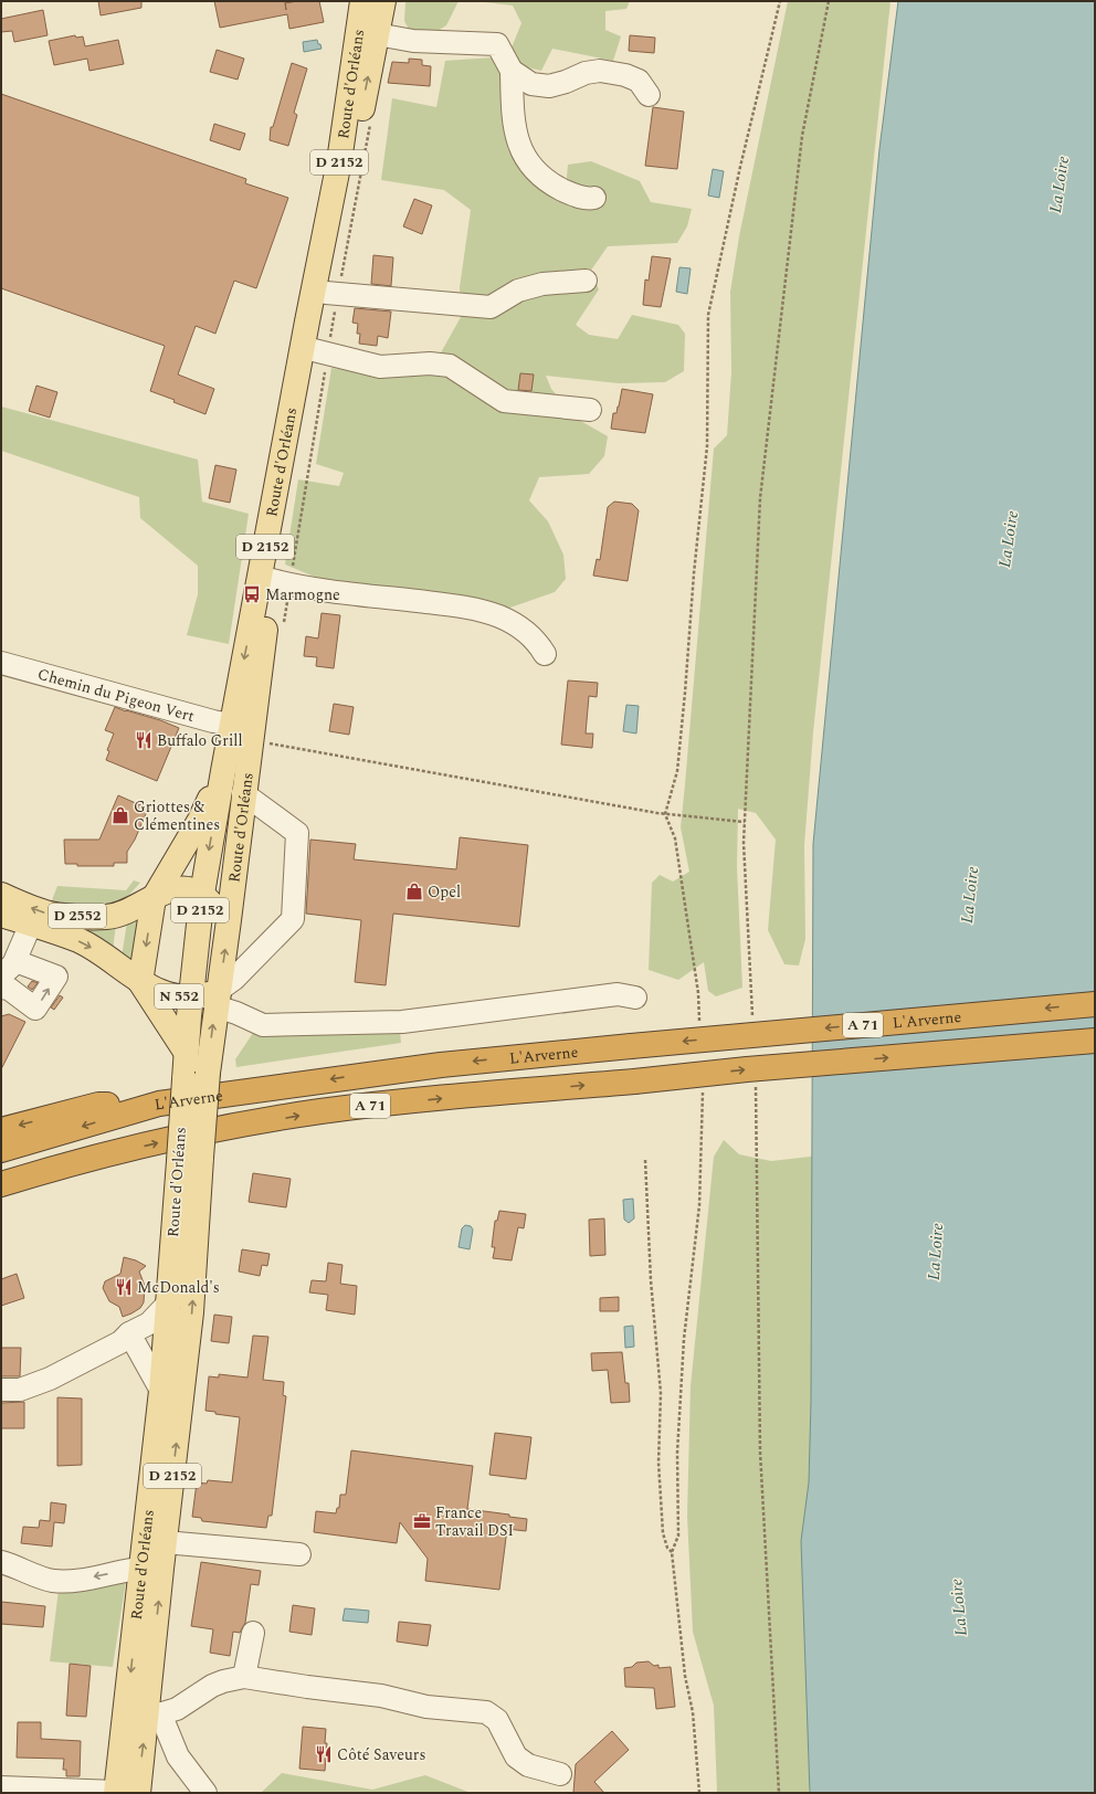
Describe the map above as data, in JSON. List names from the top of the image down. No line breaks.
{"streets":{"highway":["L'Arverne","A 71"],"main road":["Route d'Orléans","D 2152","D 2552","N 552"],"street":["Chemin du Pigeon Vert"]},"crossings":[["Route d'Orléans","Chemin du Pigeon Vert"],["Route d'Orléans","N 552"],["D 2552","N 552"]],"water":["La Loire"],"places":{"bus stop":["Marmogne"],"restaurant":["Buffalo Grill","McDonald's","Côté Saveurs"],"shop":["Griottes & Clémentines","Opel"],"office":["France Travail DSI"]}}
